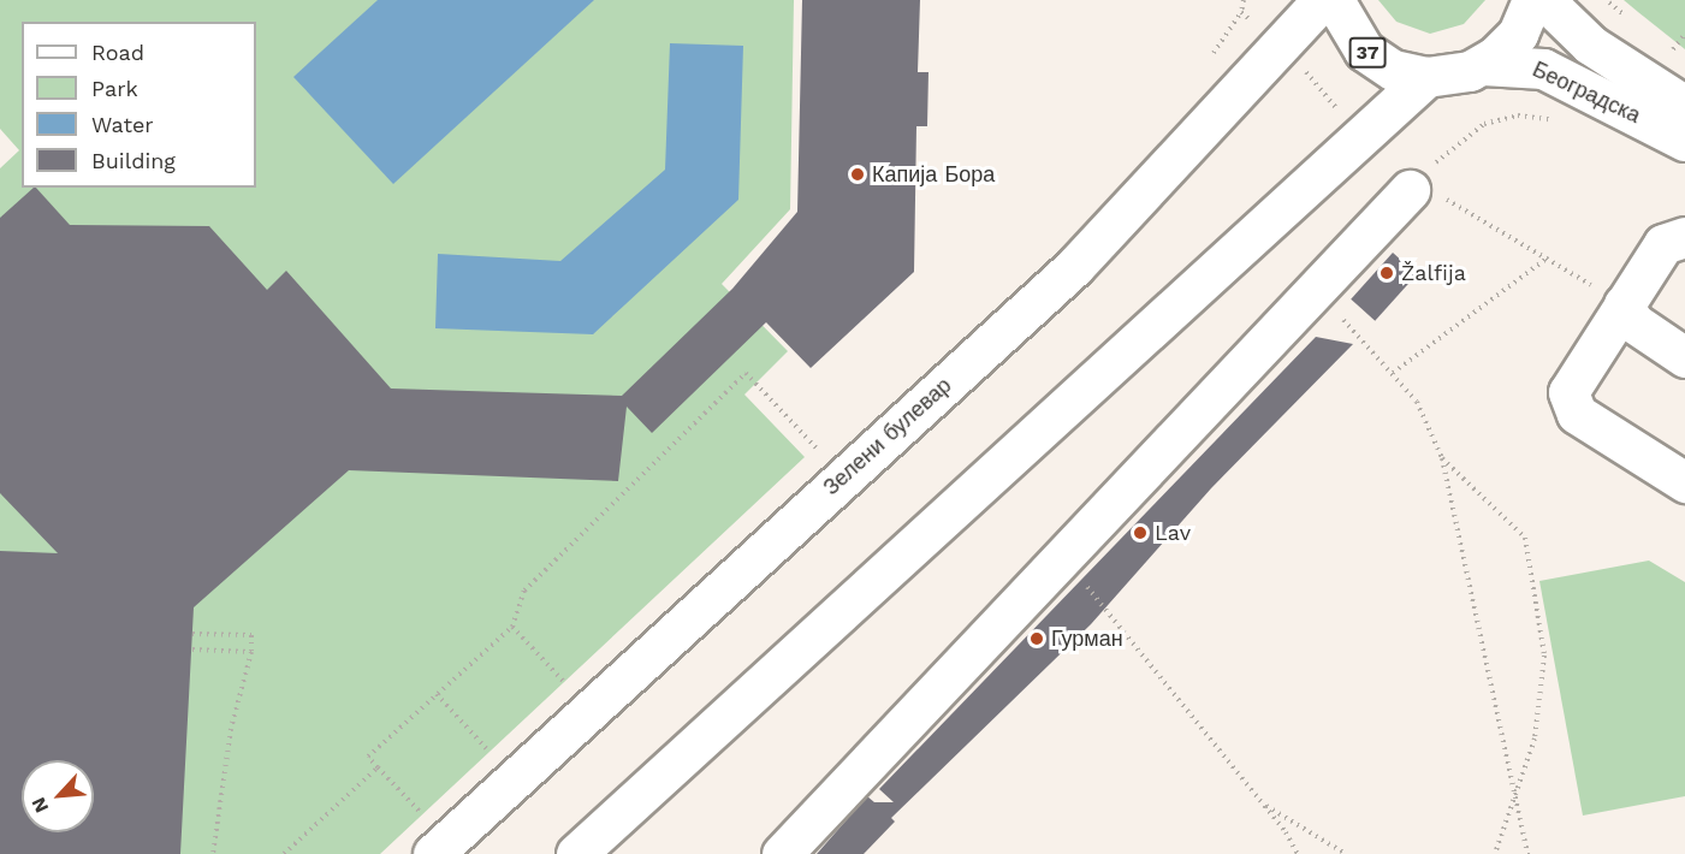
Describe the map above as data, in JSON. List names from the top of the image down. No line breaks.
{"streets":{"street":["37","Београдска","Зелени булевар"]},"crossings":[["37","Београдска"]],"places":["Капија Бора","Žalfija","Lav","Гурман"],"legend":["Road","Park","Water","Building"],"north":"bottom left"}
